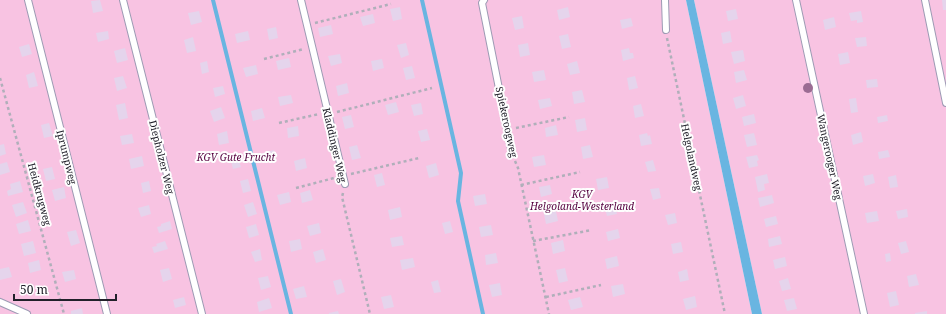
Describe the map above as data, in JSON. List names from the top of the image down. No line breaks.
{"streets":{"lane":["Spiekeroogweg","Kladdinger Weg","Iprumpweg","Diepholzer Weg","Wangerooger Weg"],"path":["Helgolandweg","Heidkrugweg"]},"parks":["KGV Gute Frucht","KGV Helgoland-Westerland"],"scale_bar":"50 m"}
